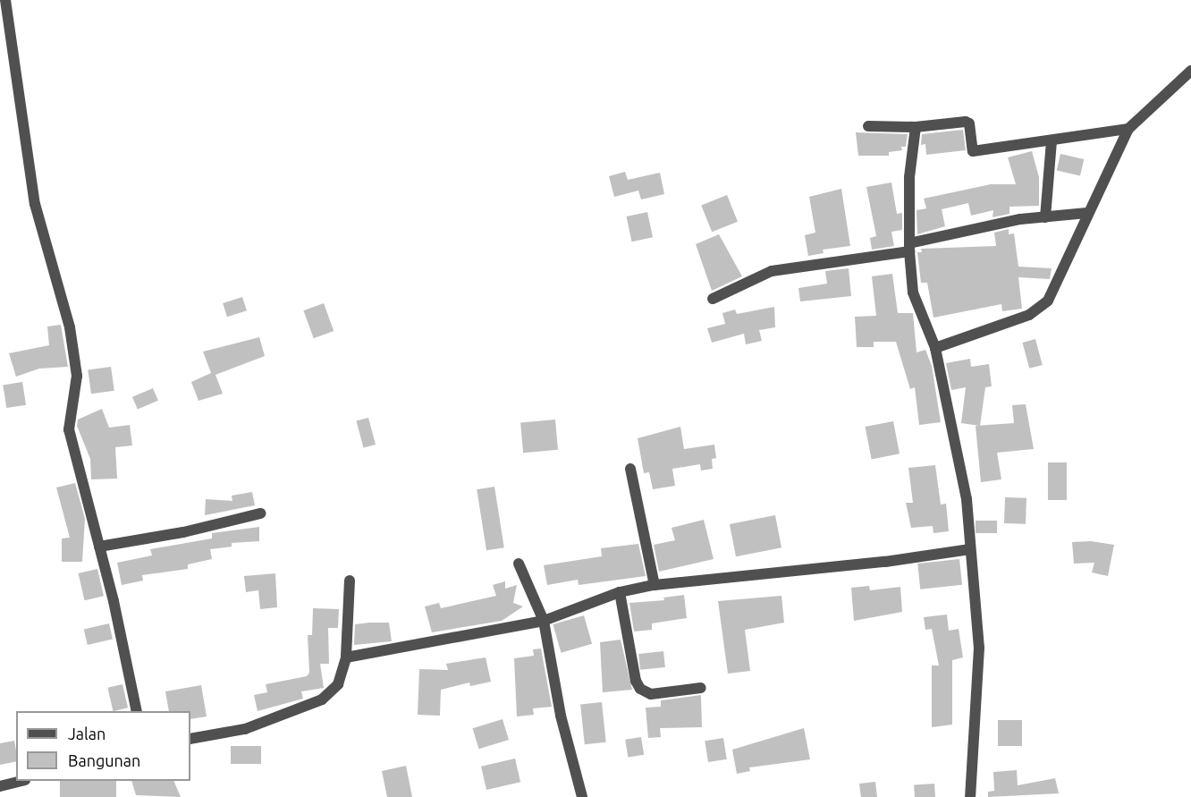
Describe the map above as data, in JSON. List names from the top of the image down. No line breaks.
{"legend":["Jalan","Bangunan"]}
